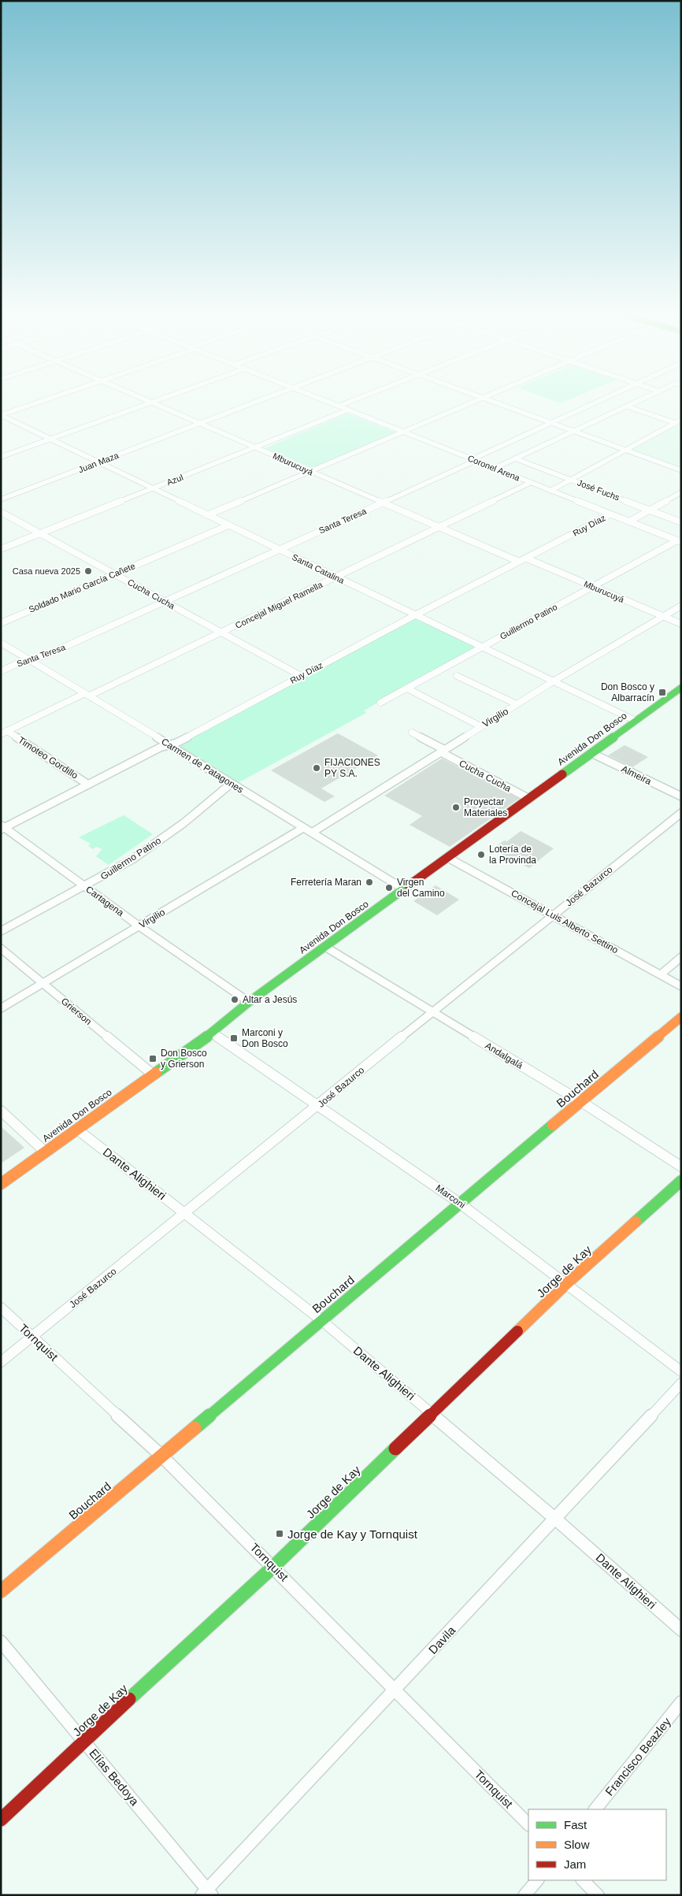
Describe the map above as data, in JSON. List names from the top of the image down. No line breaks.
{"streets":{"street":["Juan Maza","Mburucuyá","Coronel Arena","Azul","José Fuchs","Santa Teresa","Ruy Díaz","Santa Catalina","Soldado Mario García Cañete","Cucha Cucha","Concejal Miguel Ramella","Guillermo Patino","Virgilio","Avenida Don Bosco","Timoteo Gordillo","Carmen de Patagones","Almeira","José Bazurco","Cartagena","Concejal Luis Alberto Settino","Grierson","Andalgalá","Bouchard","Dante Alighieri","Marconi","Jorge de Kay","Tornquist","Davila","Francisco Beazley","Elías Bedoya"]},"crossings":[["Juan Maza","Mburucuyá"],["Juan Maza","Santa Catalina"],["Mburucuyá","Azul"],["Mburucuyá","Santa Teresa"],["Mburucuyá","Ruy Díaz"],["Mburucuyá","Concejal Miguel Ramella"],["Mburucuyá","Guillermo Patino"],["Mburucuyá","Virgilio"],["Coronel Arena","Azul"],["Coronel Arena","Santa Teresa"],["Coronel Arena","Ruy Díaz"],["Coronel Arena","Concejal Miguel Ramella"],["Coronel Arena","Guillermo Patino"],["Azul","Santa Catalina"],["Azul","Cucha Cucha"],["Santa Teresa","Santa Catalina"],["Santa Teresa","Cucha Cucha"],["Santa Teresa","Carmen de Patagones"],["Ruy Díaz","Santa Catalina"],["Ruy Díaz","Cucha Cucha"],["Ruy Díaz","Timoteo Gordillo"],["Ruy Díaz","Carmen de Patagones"],["Ruy Díaz","Cartagena"],["Santa Catalina","Soldado Mario García Cañete"],["Santa Catalina","Concejal Miguel Ramella"],["Santa Catalina","Guillermo Patino"],["Santa Catalina","Virgilio"],["Santa Catalina","Avenida Don Bosco"],["Soldado Mario García Cañete","Cucha Cucha"],["Cucha Cucha","Concejal Miguel Ramella"],["Cucha Cucha","Virgilio"],["Cucha Cucha","Avenida Don Bosco"],["Concejal Miguel Ramella","Timoteo Gordillo"],["Concejal Miguel Ramella","Carmen de Patagones"],["Guillermo Patino","Carmen de Patagones"],["Guillermo Patino","Cartagena"],["Virgilio","Carmen de Patagones"],["Virgilio","Cartagena"],["Virgilio","Grierson"],["Avenida Don Bosco","Carmen de Patagones"],["Avenida Don Bosco","Almeira"],["Avenida Don Bosco","Cartagena"],["Avenida Don Bosco","Concejal Luis Alberto Settino"],["Avenida Don Bosco","Grierson"],["Avenida Don Bosco","Andalgalá"],["Avenida Don Bosco","Dante Alighieri"],["Avenida Don Bosco","Marconi"],["José Bazurco","Concejal Luis Alberto Settino"],["José Bazurco","Andalgalá"],["José Bazurco","Dante Alighieri"],["José Bazurco","Marconi"],["José Bazurco","Tornquist"],["Andalgalá","Bouchard"],["Bouchard","Dante Alighieri"],["Bouchard","Marconi"],["Bouchard","Tornquist"],["Dante Alighieri","Jorge de Kay"],["Dante Alighieri","Davila"],["Marconi","Jorge de Kay"],["Jorge de Kay","Tornquist"],["Jorge de Kay","Elías Bedoya"],["Tornquist","Davila"],["Davila","Elías Bedoya"]],"places":{"other":["Casa nueva 2025","FIJACIONES PY S.A.","Proyectar Materiales","Lotería de la Provinda","Ferretería Maran","Virgen del Camino","Altar a Jesús"],"transit":["Don Bosco y Albarracín","Marconi y Don Bosco","Don Bosco y Grierson","Jorge de Kay y Tornquist"]},"legend":["Fast","Slow","Jam"]}
